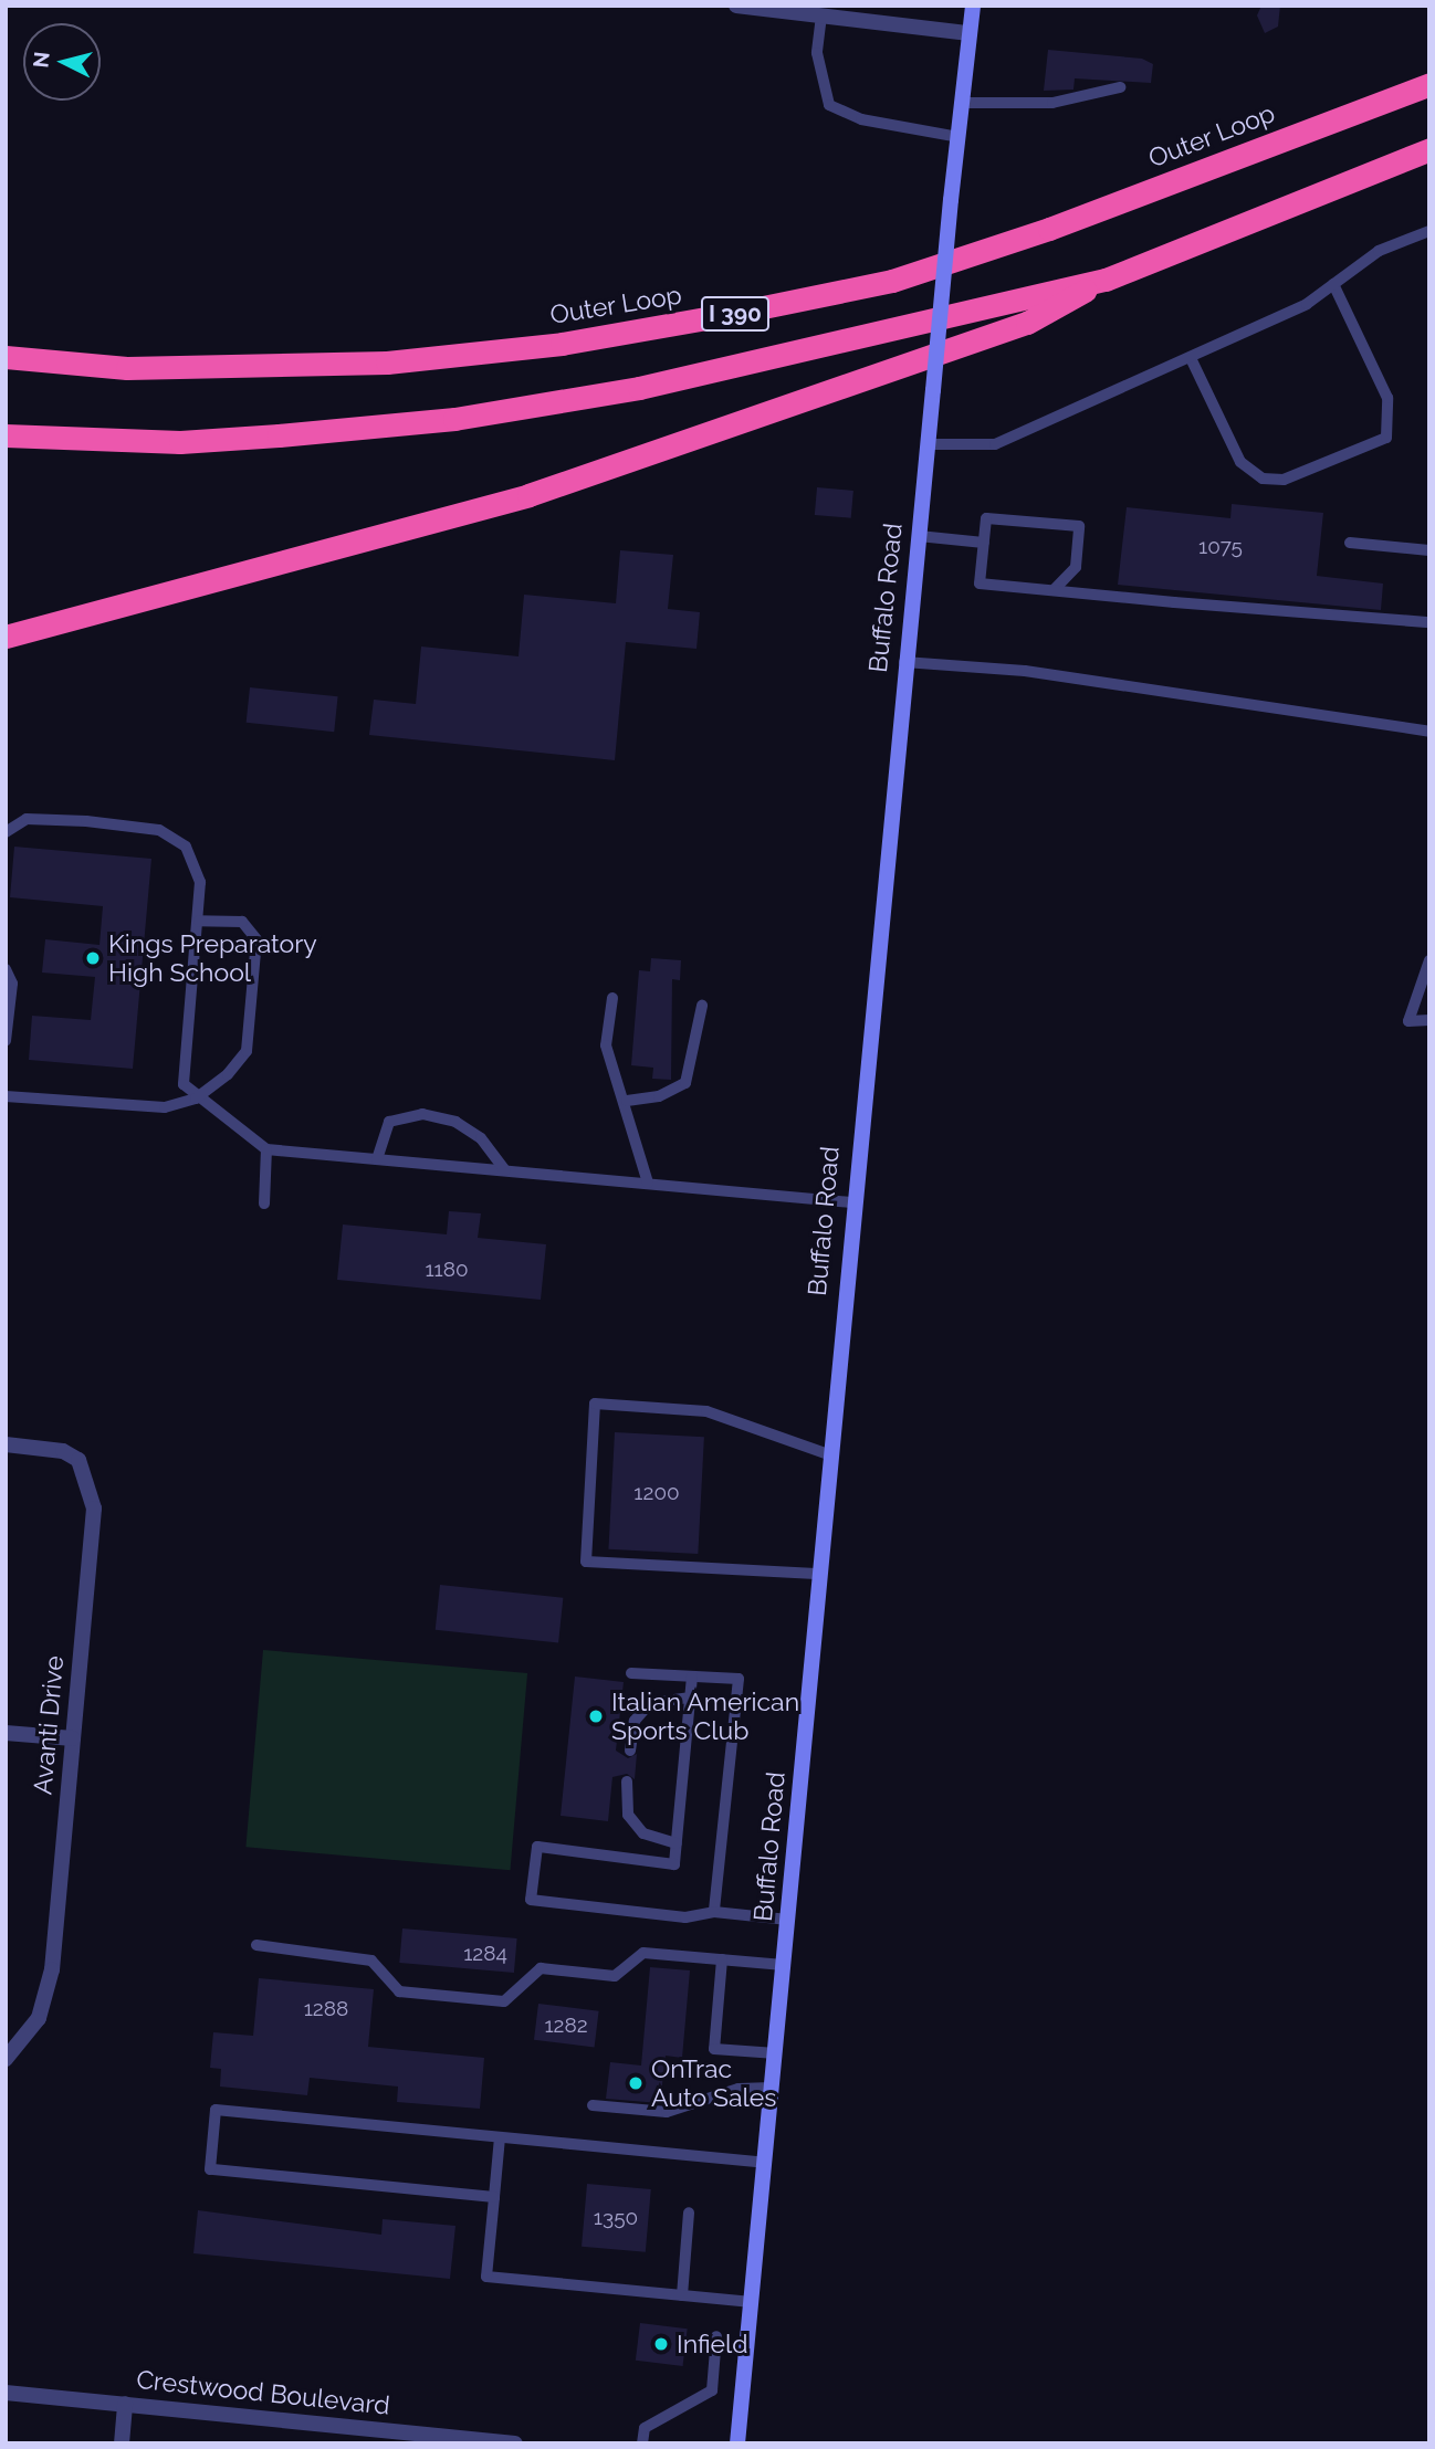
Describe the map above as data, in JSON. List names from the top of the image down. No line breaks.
{"streets":{"highway":["Outer Loop","I 390"],"main road":["Buffalo Road"],"street":["Avanti Drive","Crestwood Boulevard"]},"places":["Kings Preparatory High School","Italian American Sports Club","OnTrac Auto Sales","Infield"],"house_numbers":["1075","1180","1200","1284","1288","1282","1350"],"north":"left"}
